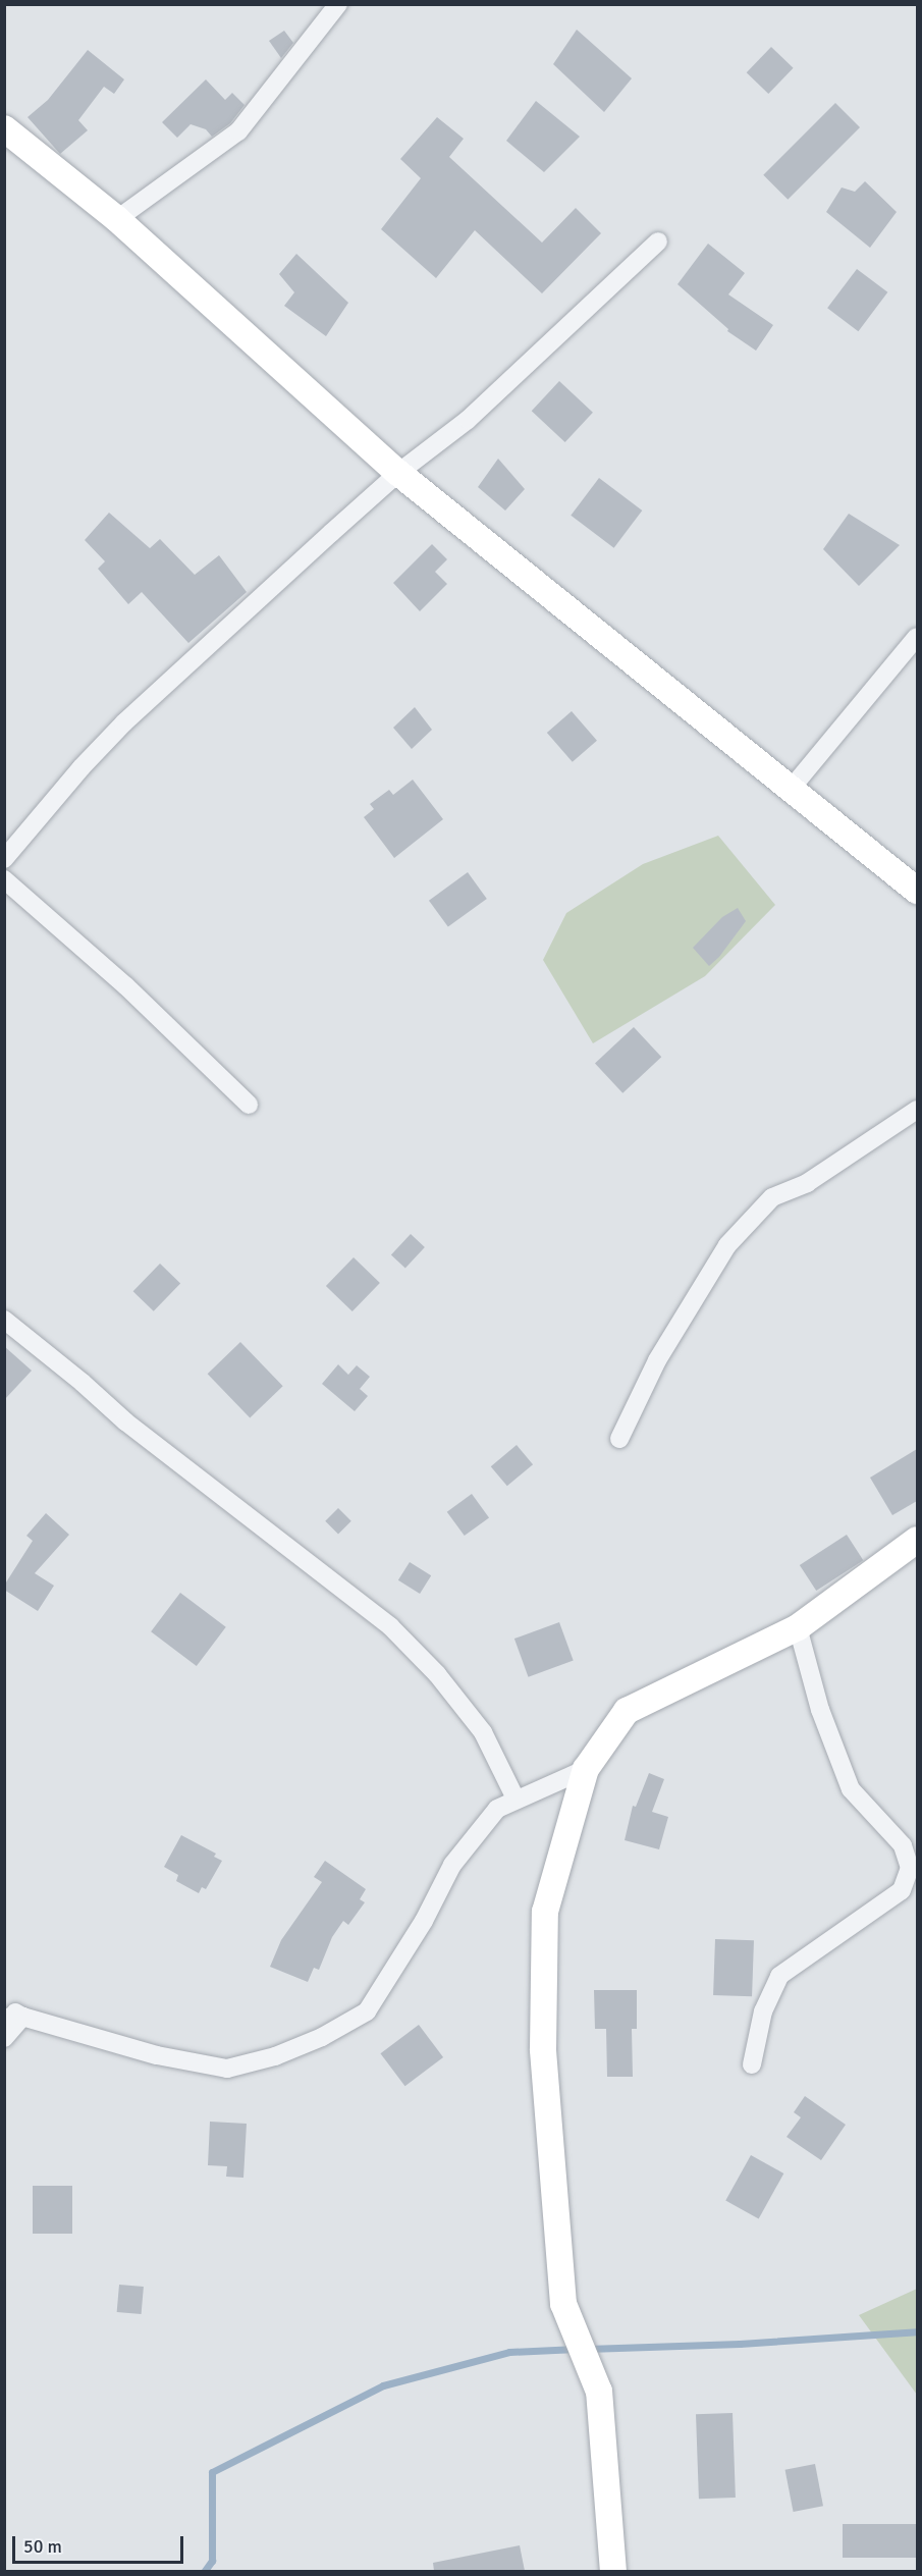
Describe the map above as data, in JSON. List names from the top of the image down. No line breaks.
{"scale_bar":"50 m"}
